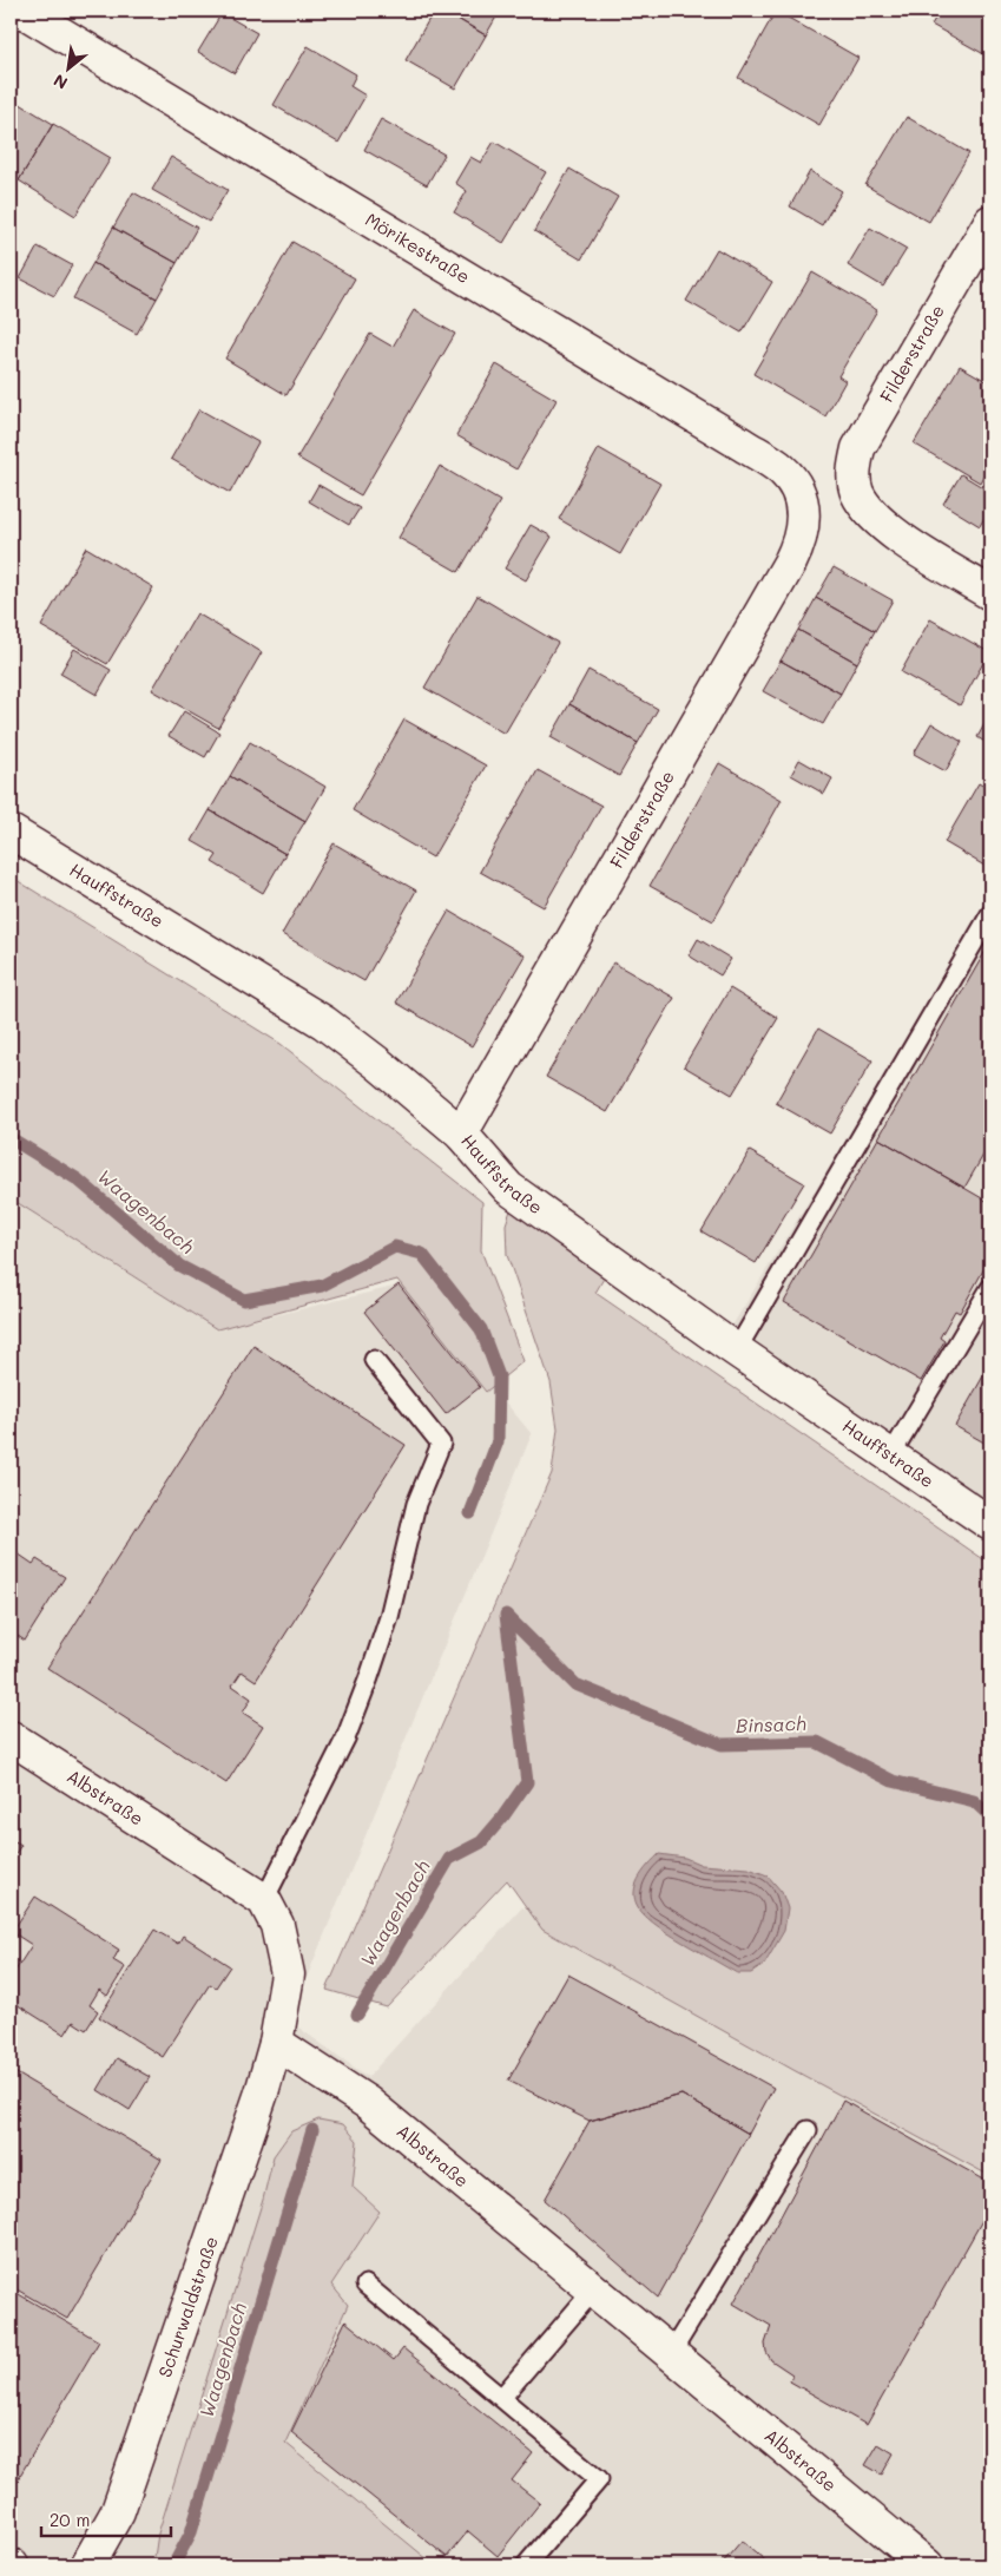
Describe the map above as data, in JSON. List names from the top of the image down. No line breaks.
{"streets":{"street":["Mörikestraße","Filderstraße","Hauffstraße","Albstraße","Schurwaldstraße"]},"crossings":[["Mörikestraße","Filderstraße"],["Filderstraße","Hauffstraße"],["Albstraße","Schurwaldstraße"]],"water":["Waagenbach","Binsach"],"scale_bar":"20 m","north":"bottom left"}
